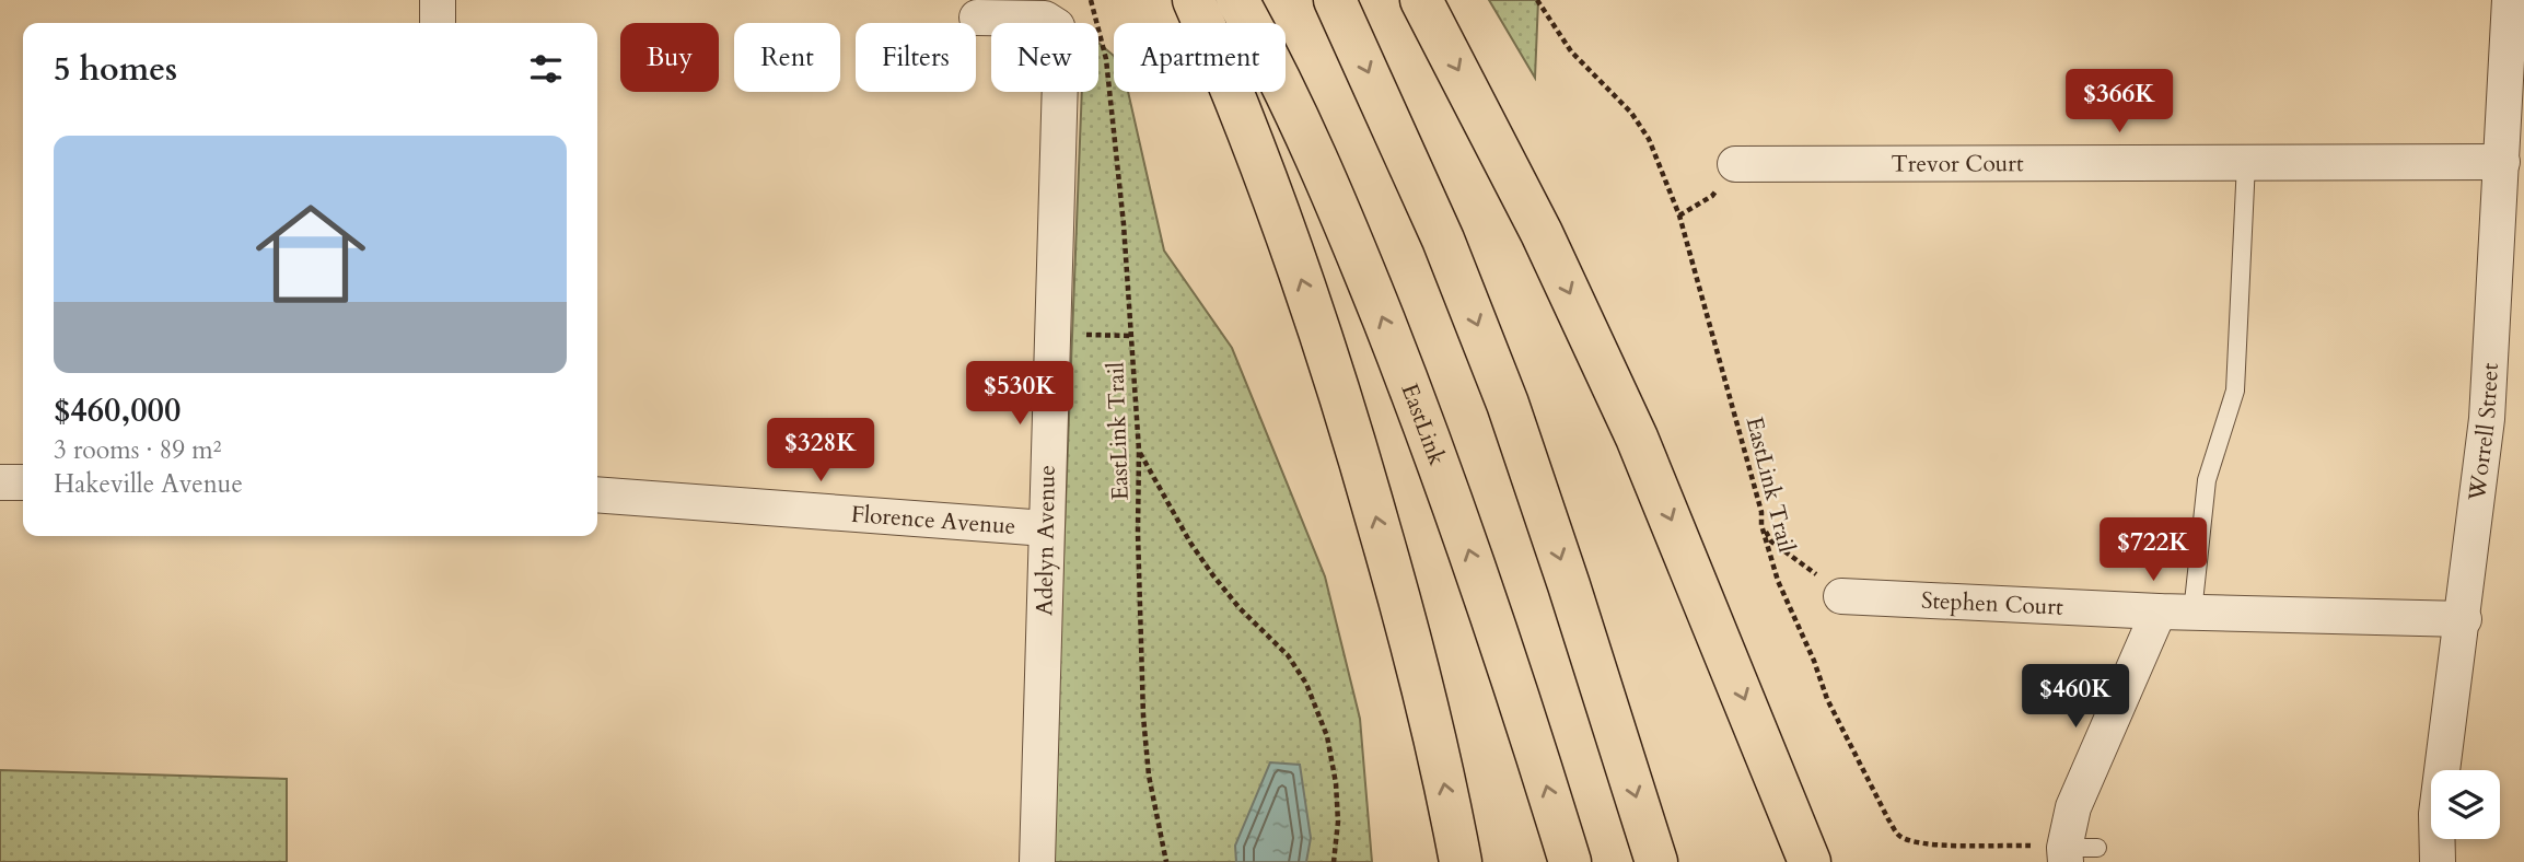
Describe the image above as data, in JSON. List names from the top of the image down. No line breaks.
{"streets":{"highway":["EastLink"],"street":["Trevor Court","Worrell Street","Florence Avenue","Adelyn Avenue","Stephen Court"],"path":["EastLink Trail"]},"crossings":[["Trevor Court","Worrell Street"],["Worrell Street","Stephen Court"],["Florence Avenue","Adelyn Avenue"]],"page":{"chip":["Buy","Rent","Filters","New","Apartment"],"heading":"5 homes","price":["$366K","$530K","$328K","$722K","$460K"],"list":[{"name":"$460,000","note":"3 rooms · 89 m² · Hakeville Avenue"}]}}
